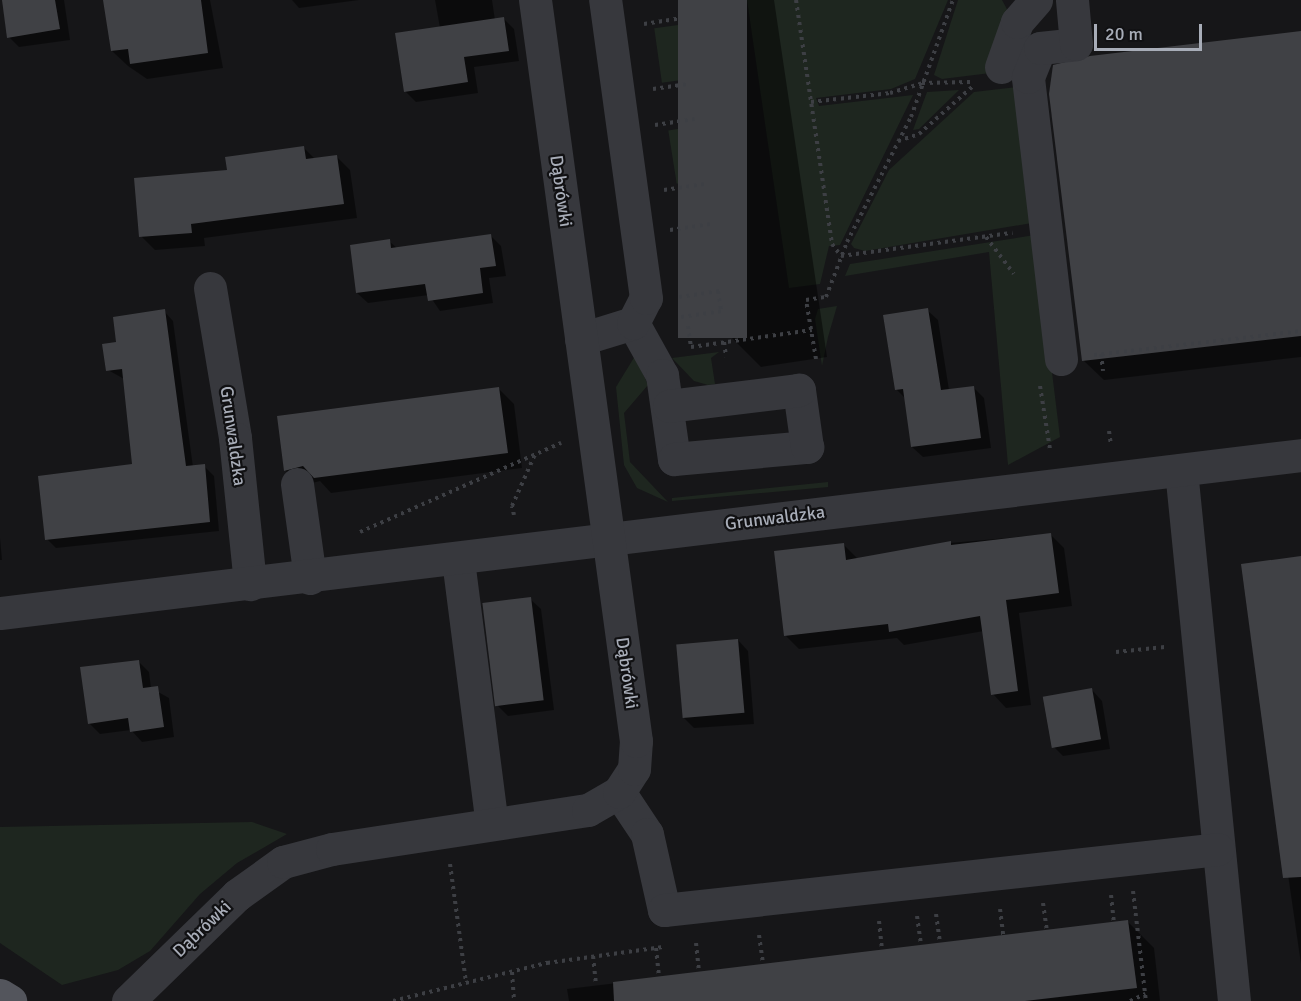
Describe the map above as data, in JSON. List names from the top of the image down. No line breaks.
{"streets":{"street":["Dąbrówki","Grunwaldzka"]},"crossings":[["Dąbrówki","Grunwaldzka"]],"scale_bar":"20 m"}
